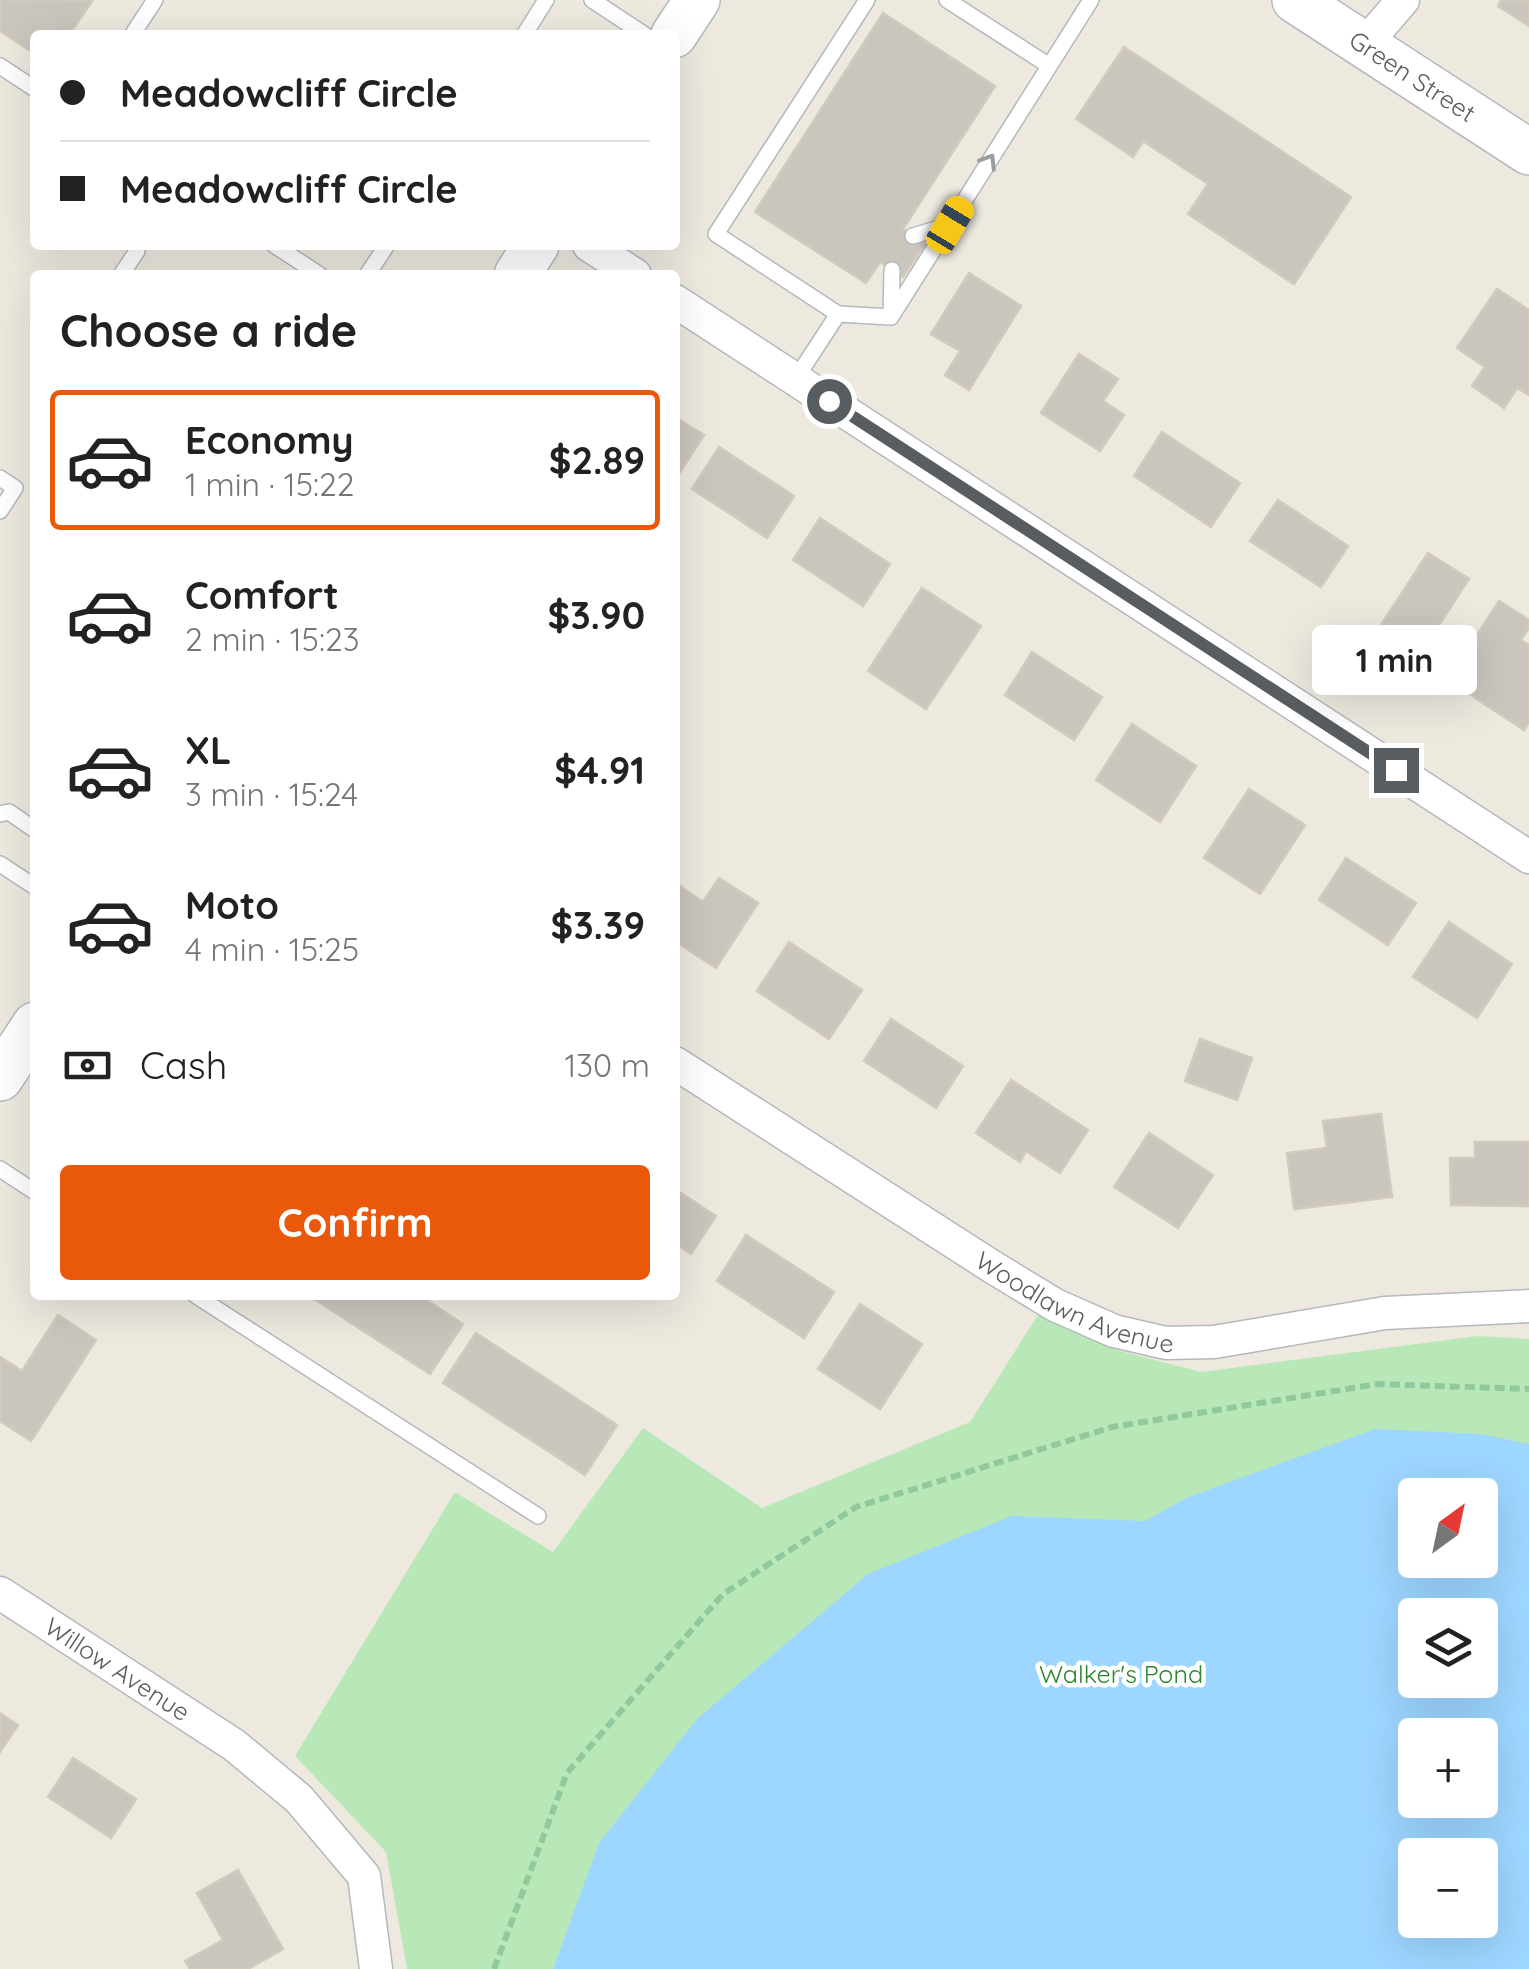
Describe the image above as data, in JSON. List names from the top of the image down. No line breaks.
{"streets":{"street":["Green Street","Woodlawn Avenue","Willow Avenue"]},"parks":["Walker's Pond"],"north":"top right","page":{"banner":["Meadowcliff Circle","Meadowcliff Circle"],"heading":"Choose a ride","list":[{"name":"Economy","note":"1 min · 15:22","value":"$2.89"},{"name":"Comfort","note":"2 min · 15:23","value":"$3.90"},{"name":"XL","note":"3 min · 15:24","value":"$4.91"},{"name":"Moto","note":"4 min · 15:25","value":"$3.39"}],"bubble":"1 min","pay":["Cash","130 m"],"buttons":"Confirm","map_buttons":["+","−"]}}
